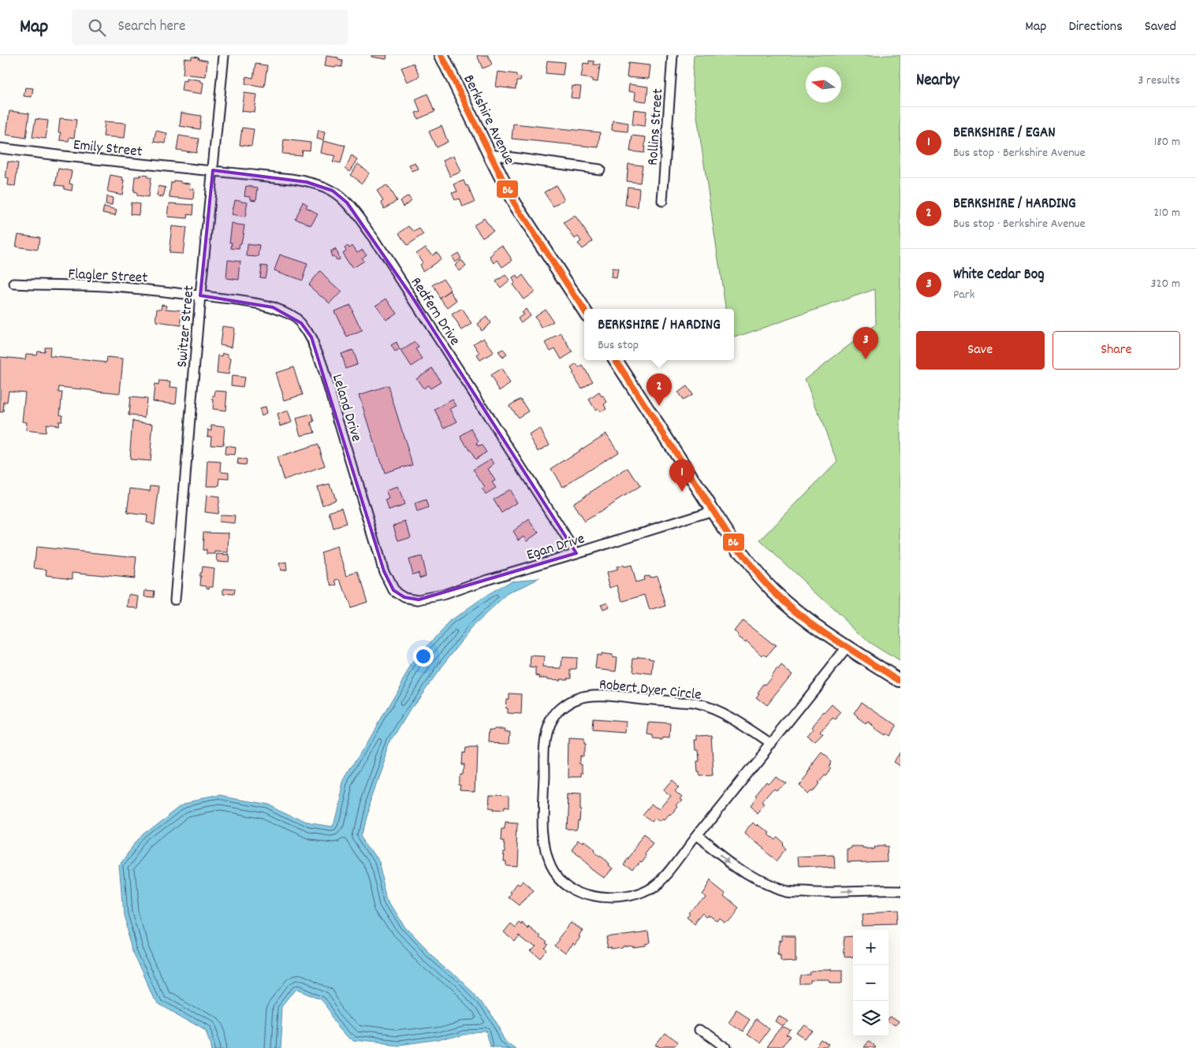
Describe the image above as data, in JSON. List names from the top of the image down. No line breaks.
{"streets":{"main road":["Berkshire Avenue"],"street":["Rollins Street","Emily Street","Flagler Street","Redfern Drive","Switzer Street","Leland Drive","Egan Drive","Robert Dyer Circle"]},"crossings":[["Emily Street","Redfern Drive"],["Emily Street","Switzer Street"],["Flagler Street","Switzer Street"],["Flagler Street","Leland Drive"],["Redfern Drive","Switzer Street"],["Redfern Drive","Egan Drive"],["Switzer Street","Leland Drive"],["Leland Drive","Egan Drive"]],"lines":["transit line B6"],"north":"left","page":{"header":"Map","search":"Search here","nav":["Map","Directions","Saved"],"heading":["Nearby","3 results"],"list":[{"mark":"1","name":"BERKSHIRE / EGAN","note":"Bus stop · Berkshire Avenue","value":"180 m"},{"mark":"2","name":"BERKSHIRE / HARDING","note":"Bus stop · Berkshire Avenue","value":"210 m"},{"mark":"3","name":"White Cedar Bog","note":"Park","value":"320 m"}],"popup":["BERKSHIRE / HARDING","Bus stop"],"buttons":["Save","Share"],"pins":["3","2","1"],"map_buttons":["+","−"]}}
